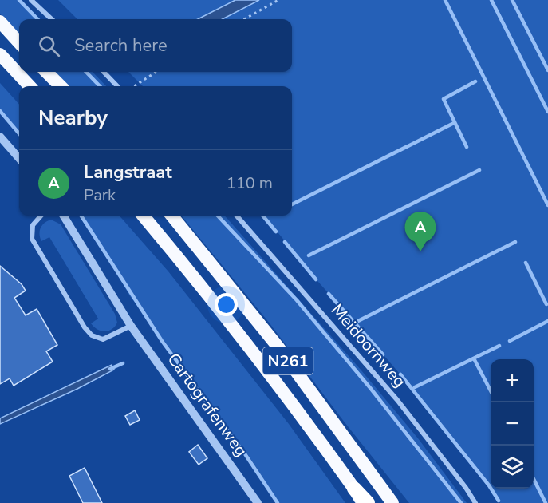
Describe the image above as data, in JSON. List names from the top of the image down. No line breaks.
{"streets":{"highway":["N261"],"street":["Meidoornweg","Cartografenweg"]},"page":{"search":"Search here","heading":"Nearby","list":[{"mark":"A","name":"Langstraat","note":"Park","value":"110 m"}],"pins":"A","map_buttons":["+","−"]}}
